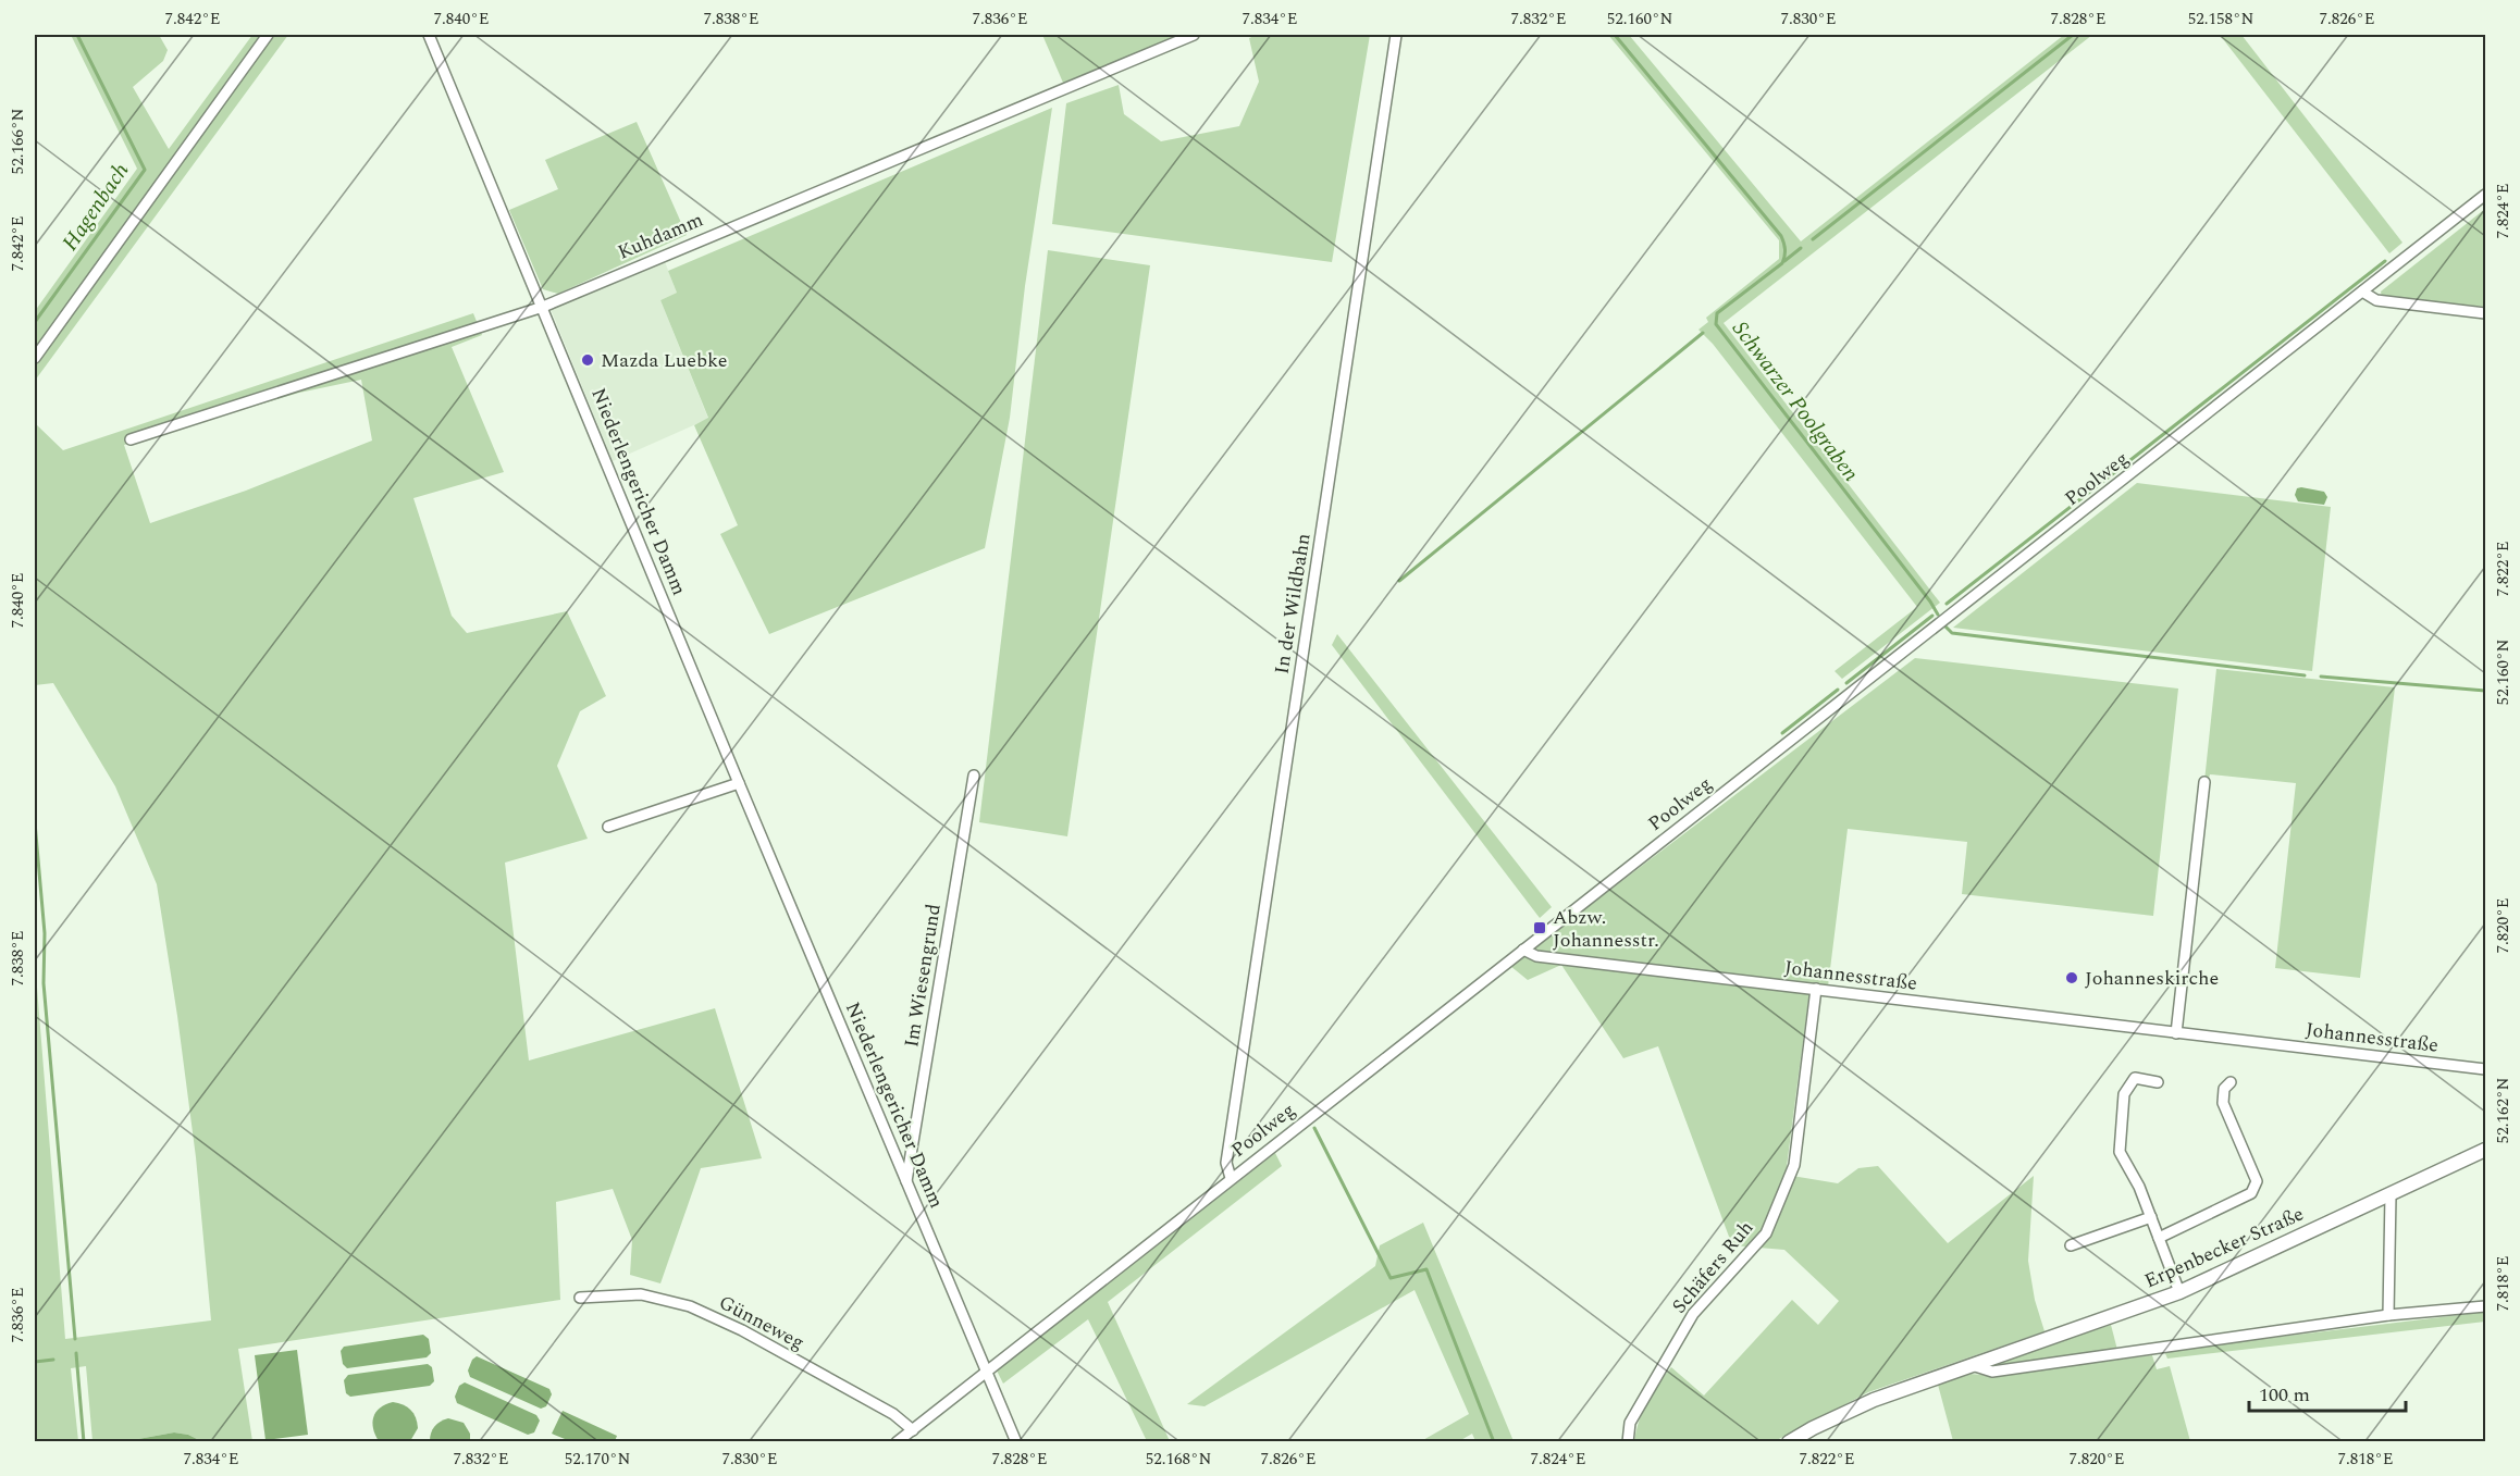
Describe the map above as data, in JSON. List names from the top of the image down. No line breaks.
{"streets":{"main road":["Erpenbecker Straße"],"street":["Kuhdamm","Poolweg","Niederlengericher Damm","In der Wildbahn","Im Wiesengrund","Johannesstraße","Schäfers Ruh","Günneweg"]},"crossings":[["Kuhdamm","Niederlengericher Damm"],["Poolweg","Niederlengericher Damm"],["Poolweg","In der Wildbahn"],["Poolweg","Johannesstraße"],["Poolweg","Günneweg"],["Niederlengericher Damm","Im Wiesengrund"],["Johannesstraße","Schäfers Ruh"]],"water":["Hagenbach","Schwarzer Poolgraben"],"places":{"other":["Mazda Luebke","Johanneskirche"],"transit":["Abzw. Johannesstr."]},"scale_bar":"100 m","coordinates":["7.842°E","7.840°E","7.838°E","7.836°E","7.834°E","7.832°E","52.160°N","7.830°E","7.828°E","52.158°N","7.826°E","52.166°N","7.824°E","7.822°E","7.820°E","52.162°N","7.818°E","52.170°N","52.168°N"]}
